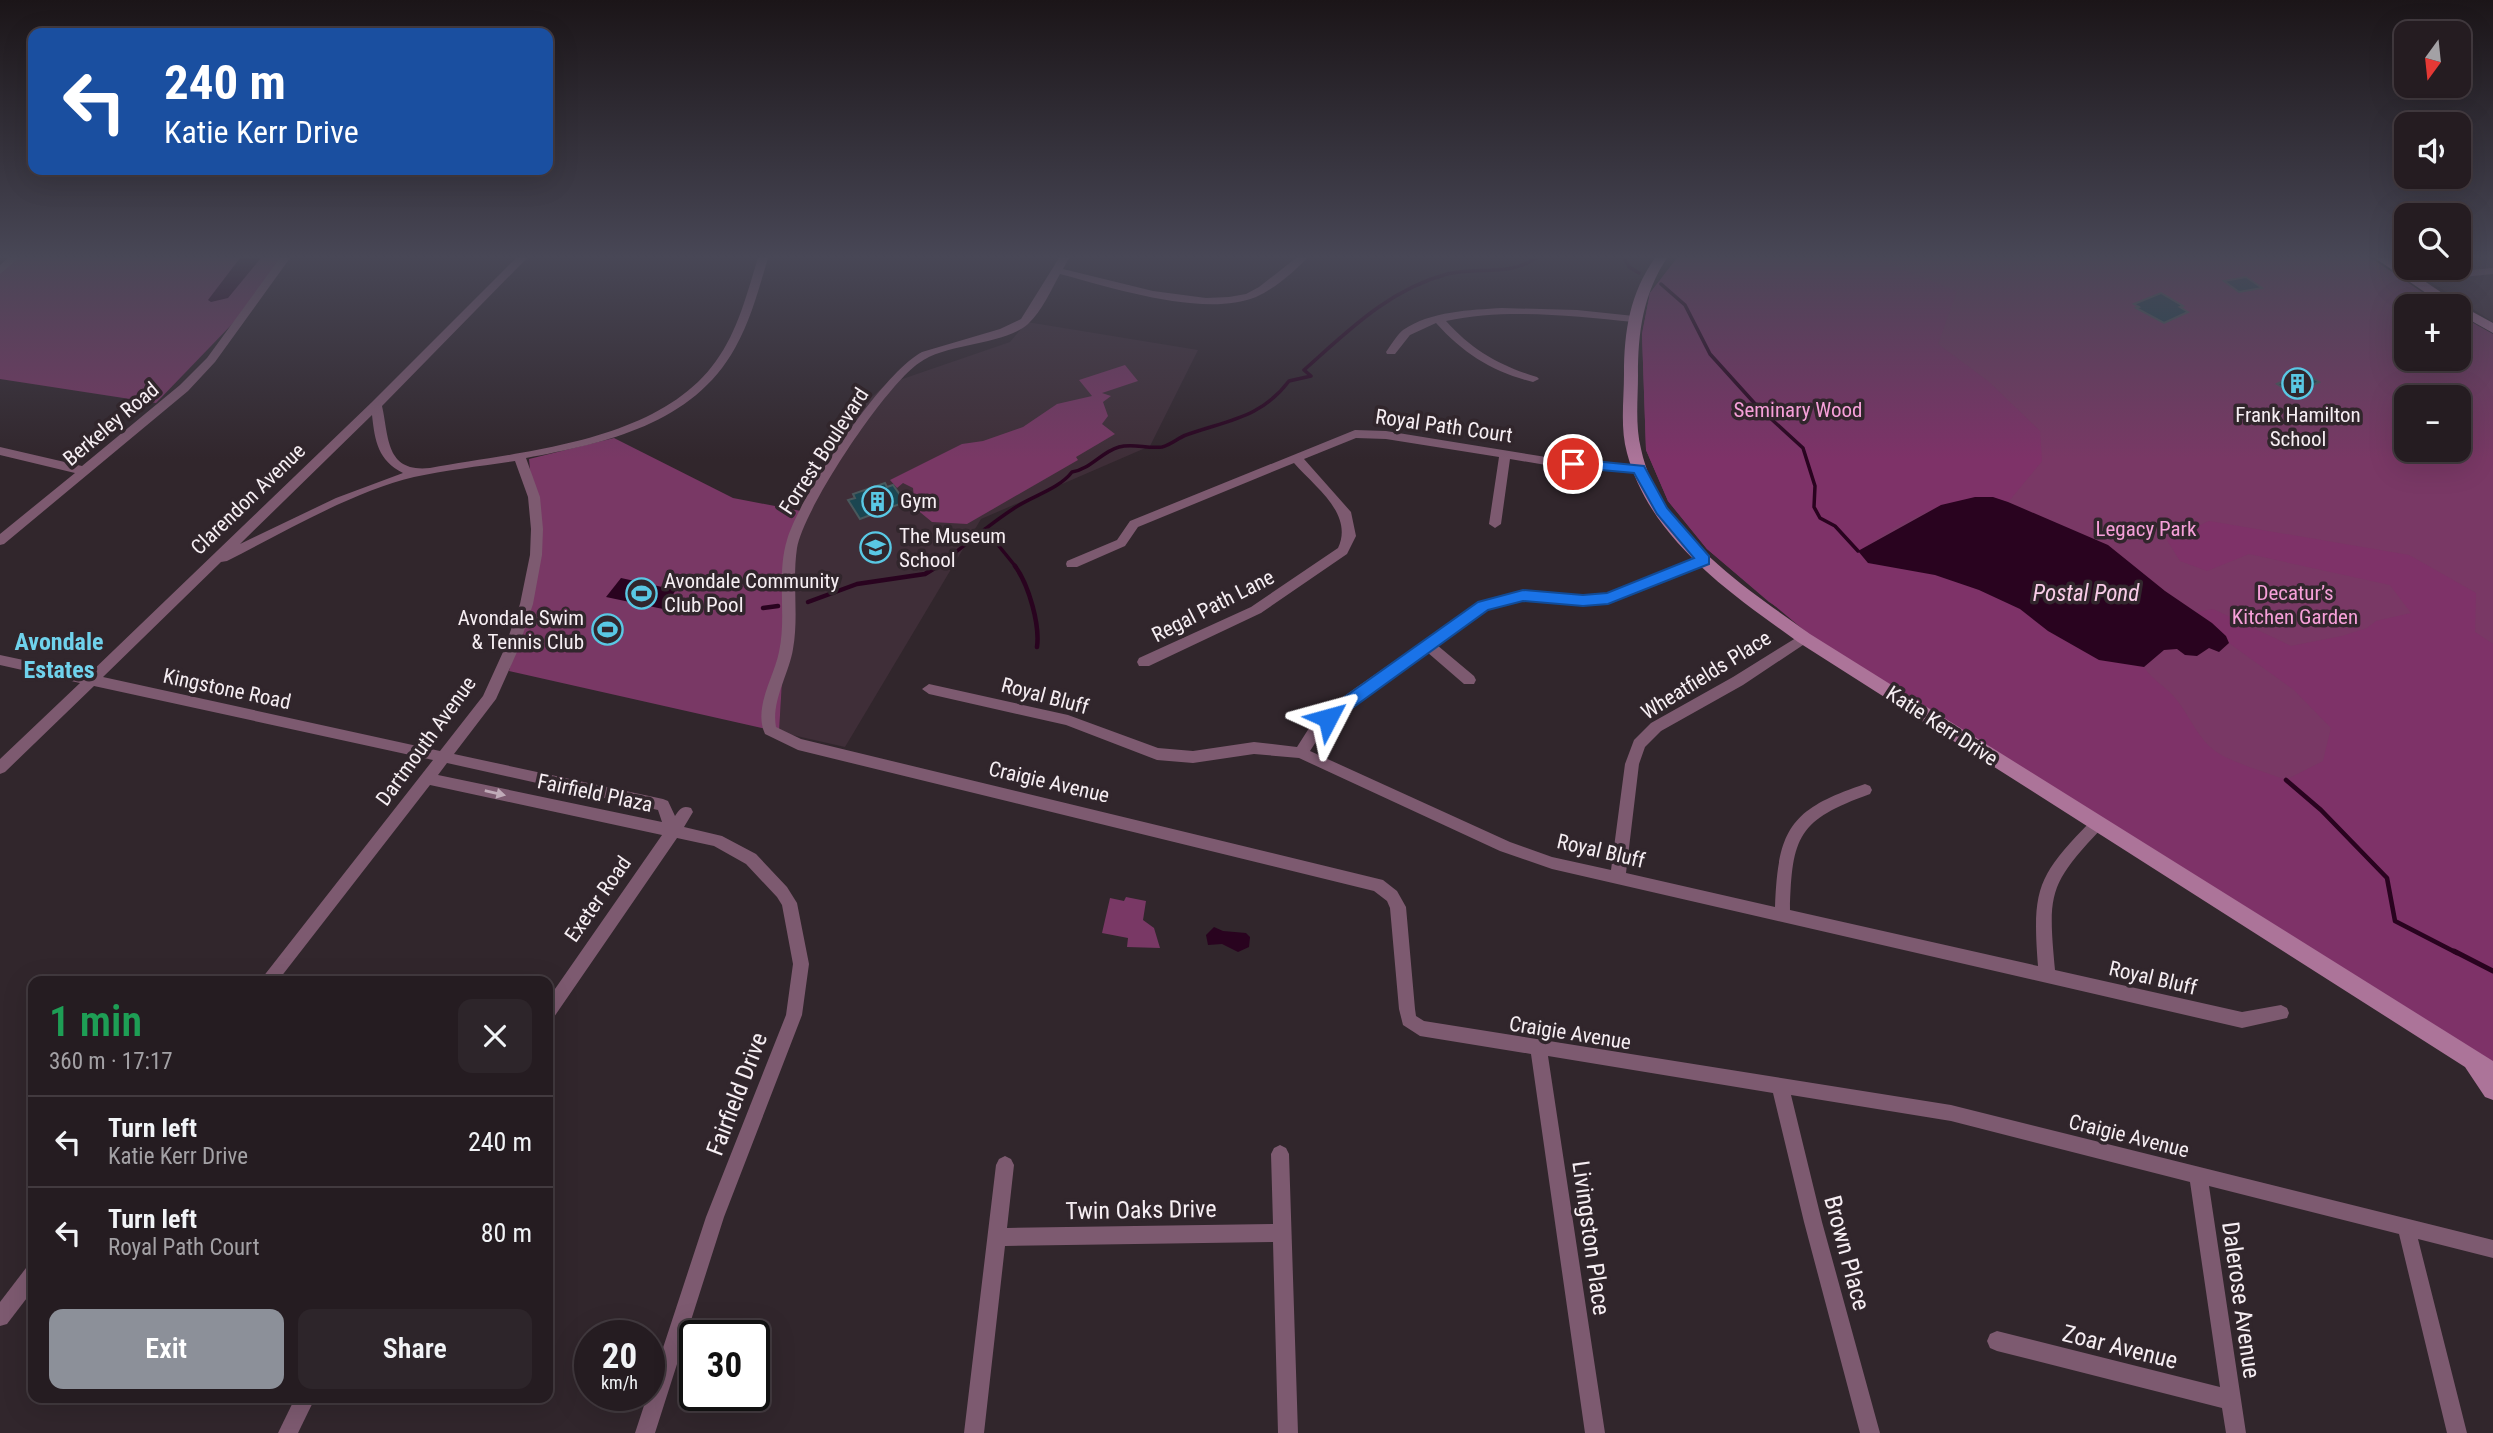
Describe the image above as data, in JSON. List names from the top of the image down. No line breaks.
{"streets":{"street":["Berkeley Road","Royal Path Court","Forrest Boulevard","Clarendon Avenue","Regal Path Lane","Wheatfields Place","Kingstone Road","Royal Bluff","Katie Kerr Drive","Dartmouth Avenue","Craigie Avenue","Fairfield Plaza","Exeter Road","Fairfield Drive","Twin Oaks Drive","Livingston Place","Brown Place","Dalerose Avenue","Zoar Avenue"]},"crossings":[["Royal Path Court","Regal Path Lane"],["Royal Path Court","Katie Kerr Drive"],["Forrest Boulevard","Craigie Avenue"],["Clarendon Avenue","Kingstone Road"],["Wheatfields Place","Royal Bluff"],["Wheatfields Place","Katie Kerr Drive"],["Kingstone Road","Dartmouth Avenue"],["Kingstone Road","Fairfield Plaza"],["Dartmouth Avenue","Fairfield Plaza"],["Craigie Avenue","Livingston Place"],["Craigie Avenue","Brown Place"],["Craigie Avenue","Dalerose Avenue"],["Fairfield Plaza","Exeter Road"],["Fairfield Plaza","Fairfield Drive"],["Exeter Road","Fairfield Drive"],["Dalerose Avenue","Zoar Avenue"]],"districts":["Avondale Estates"],"water":["Postal Pond"],"parks":["Seminary Wood","Legacy Park","Decatur’s Kitchen Garden"],"places":{"building":["Frank Hamilton School","Gym"],"school or university":["The Museum School"],"sports":["Avondale Community Club Pool","Avondale Swim & Tennis Club"]},"north":"bottom","page":{"map_buttons":["+","−"],"turn":["240 m","Katie Kerr Drive"],"heading":["1 min","360 m · 17:17"],"list":[{"name":"Turn left","note":"Katie Kerr Drive","value":"240 m"},{"name":"Turn left","note":"Royal Path Court","value":"80 m"}],"buttons":["Exit","Share"],"speed":"20 km/h","limit":"30"}}
